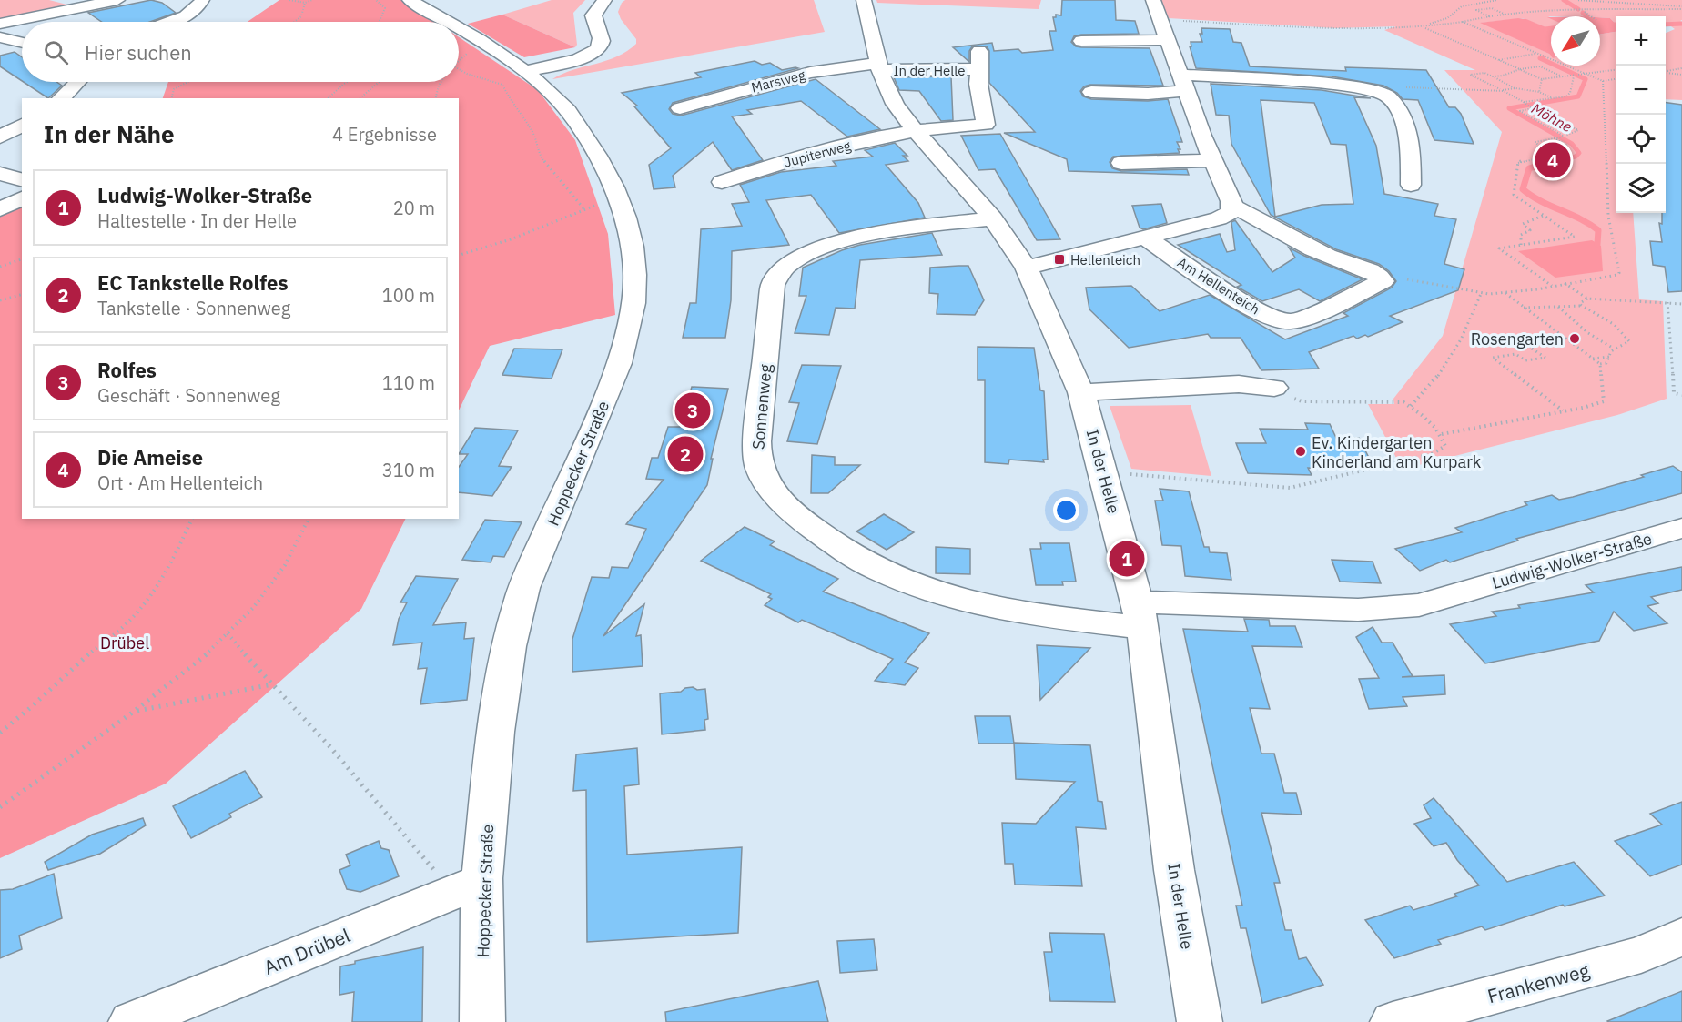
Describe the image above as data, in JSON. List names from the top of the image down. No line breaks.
{"streets":{"street":["In der Helle","Marsweg","Jupiterweg","Am Hellenteich","Sonnenweg","Hoppecker Straße","Ludwig-Wolker-Straße","Am Drübel","Frankenweg"]},"crossings":[["In der Helle","Marsweg"],["In der Helle","Jupiterweg"],["In der Helle","Sonnenweg"],["In der Helle","Ludwig-Wolker-Straße"],["Sonnenweg","Ludwig-Wolker-Straße"],["Hoppecker Straße","Am Drübel"]],"water":["Möhne"],"parks":["Drübel"],"places":{"transit":["Hellenteich"],"other":["Rosengarten","Ev. Kindergarten Kinderland am Kurpark"]},"north":"bottom left","page":{"map_buttons":["+","−"],"search":"Hier suchen","heading":["In der Nähe","4 Ergebnisse"],"pins":["4","3","2","1"],"list":[{"mark":"1","name":"Ludwig-Wolker-Straße","note":"Haltestelle · In der Helle","value":"20 m"},{"mark":"2","name":"EC Tankstelle Rolfes","note":"Tankstelle · Sonnenweg","value":"100 m"},{"mark":"3","name":"Rolfes","note":"Geschäft · Sonnenweg","value":"110 m"},{"mark":"4","name":"Die Ameise","note":"Ort · Am Hellenteich","value":"310 m"}]}}
